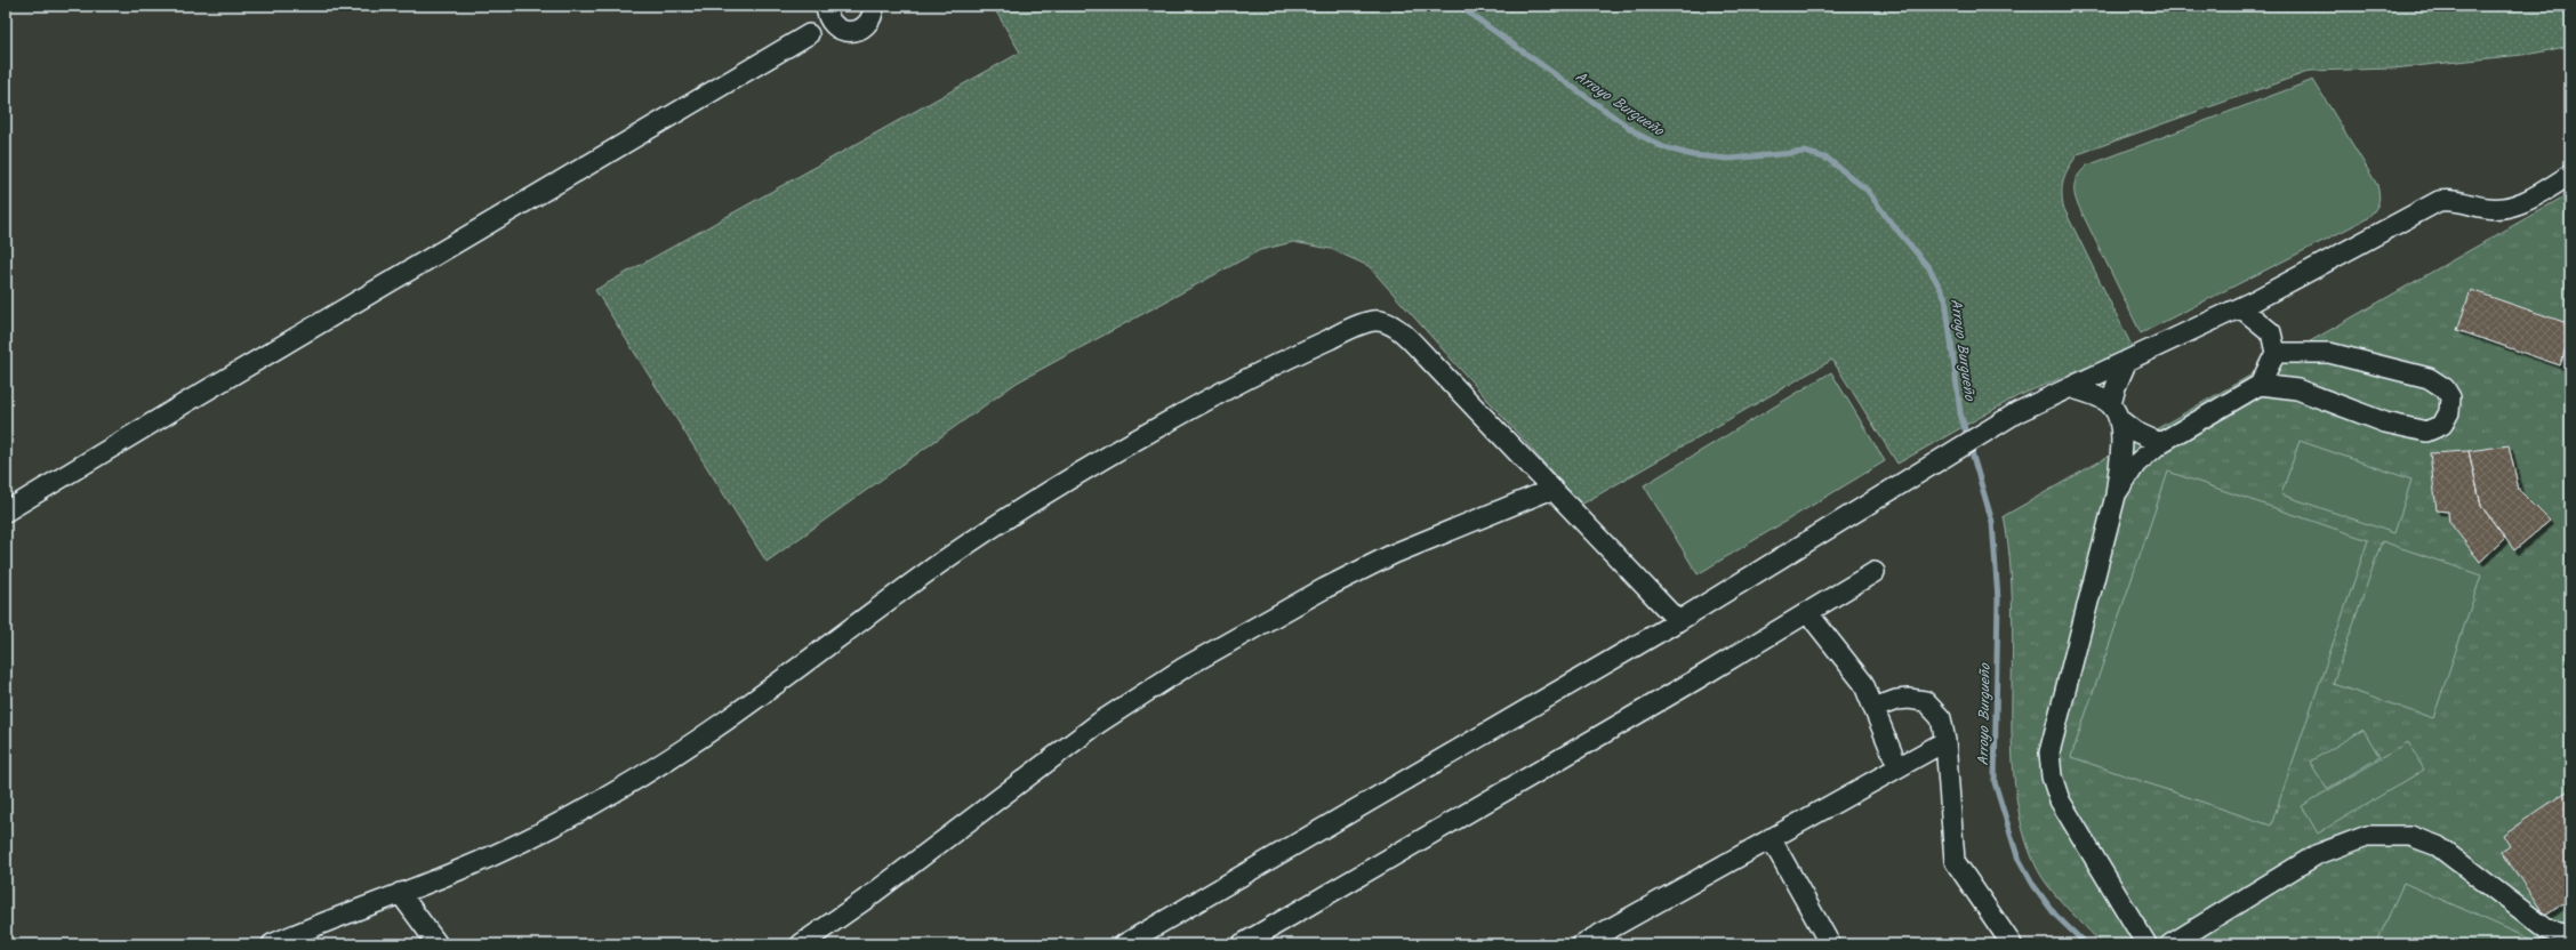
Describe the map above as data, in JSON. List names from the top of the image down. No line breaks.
{"water":["Arroyo Burgueño"]}
